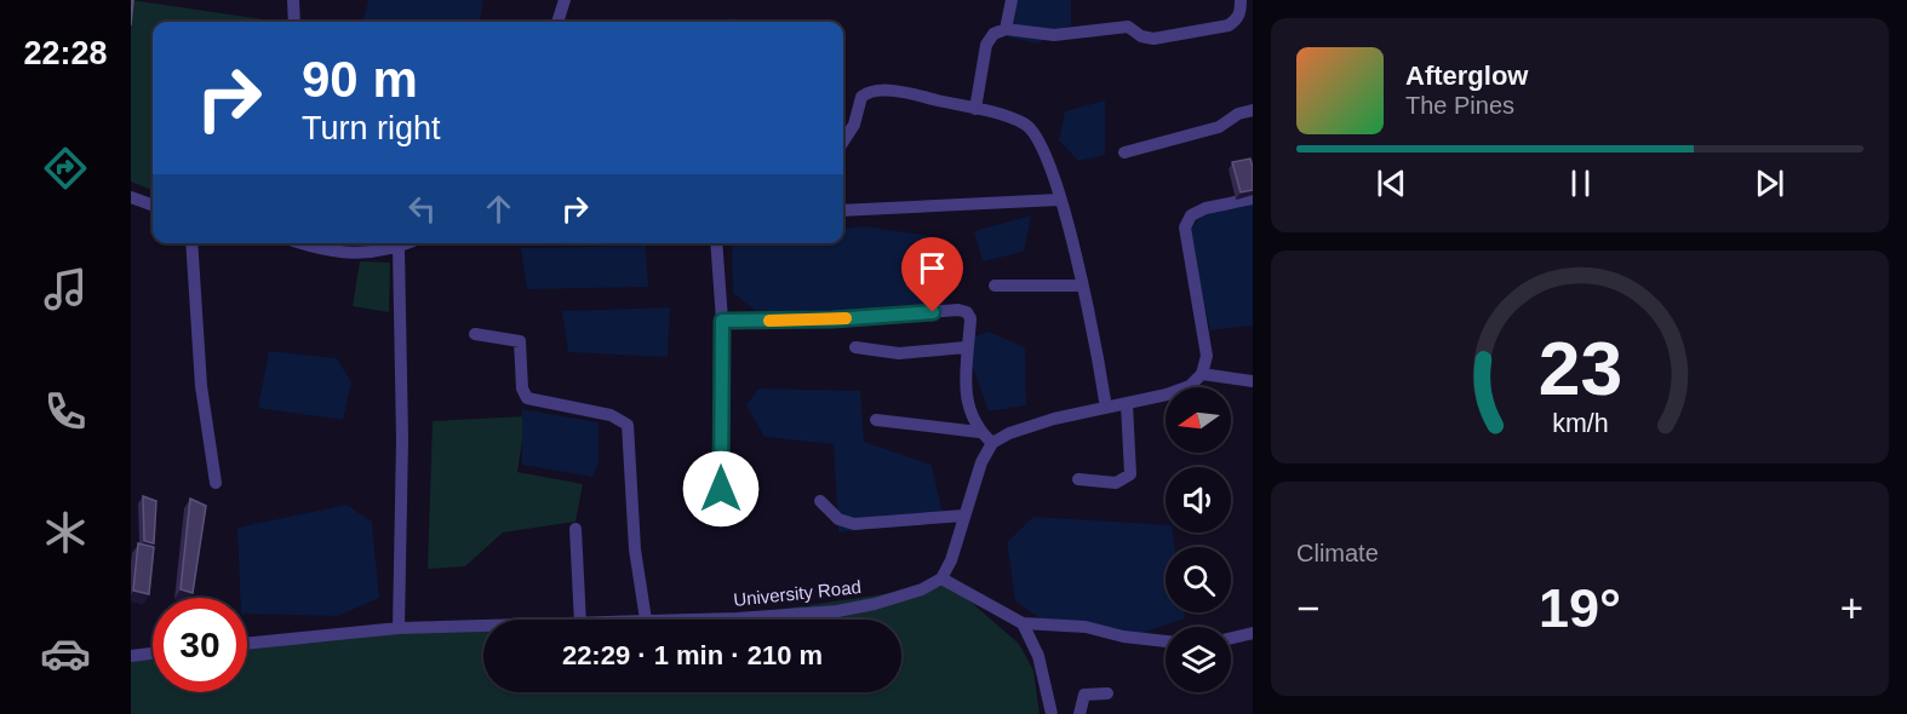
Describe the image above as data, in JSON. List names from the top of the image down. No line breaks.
{"streets":{"street":["University Road"]},"north":"left","page":{"tabs":"22:28","turn":["90 m","Turn right"],"song":["Afterglow","The Pines"],"tile":"Climate","heat":["−","19°","+"],"limit":"30","trip":"22:29 · 1 min · 210 m","gauge":["23","km/h"]}}
